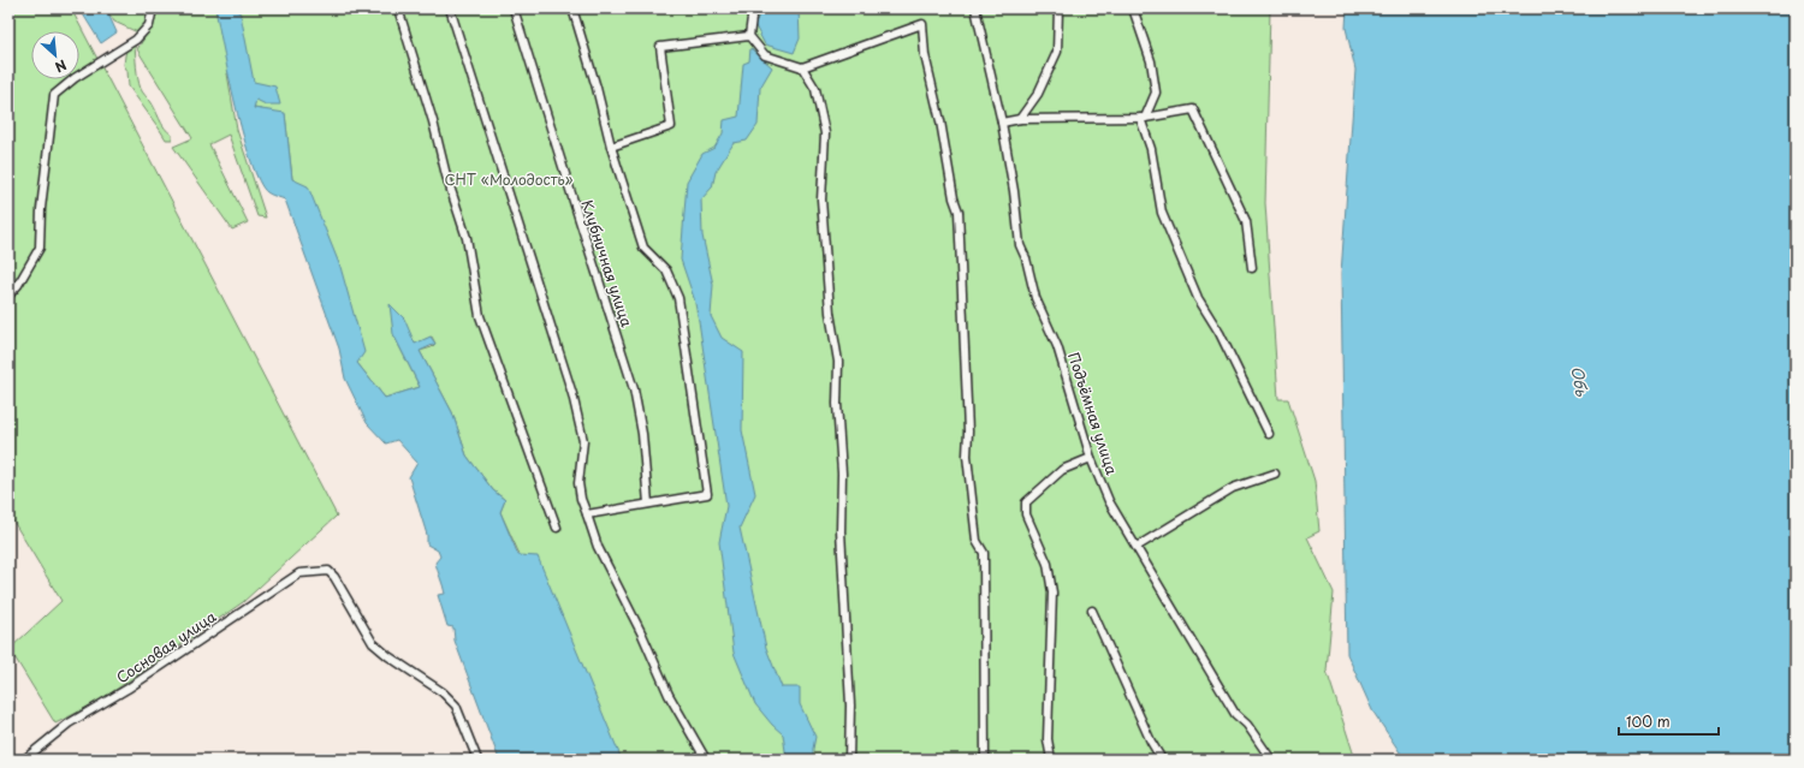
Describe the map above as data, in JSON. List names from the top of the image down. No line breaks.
{"streets":{"street":["Клубничная улица","Подъёмная улица","Сосновая улица"]},"water":["Обь"],"parks":["СНТ «Молодость»"],"scale_bar":"100 m","north":"bottom right"}
